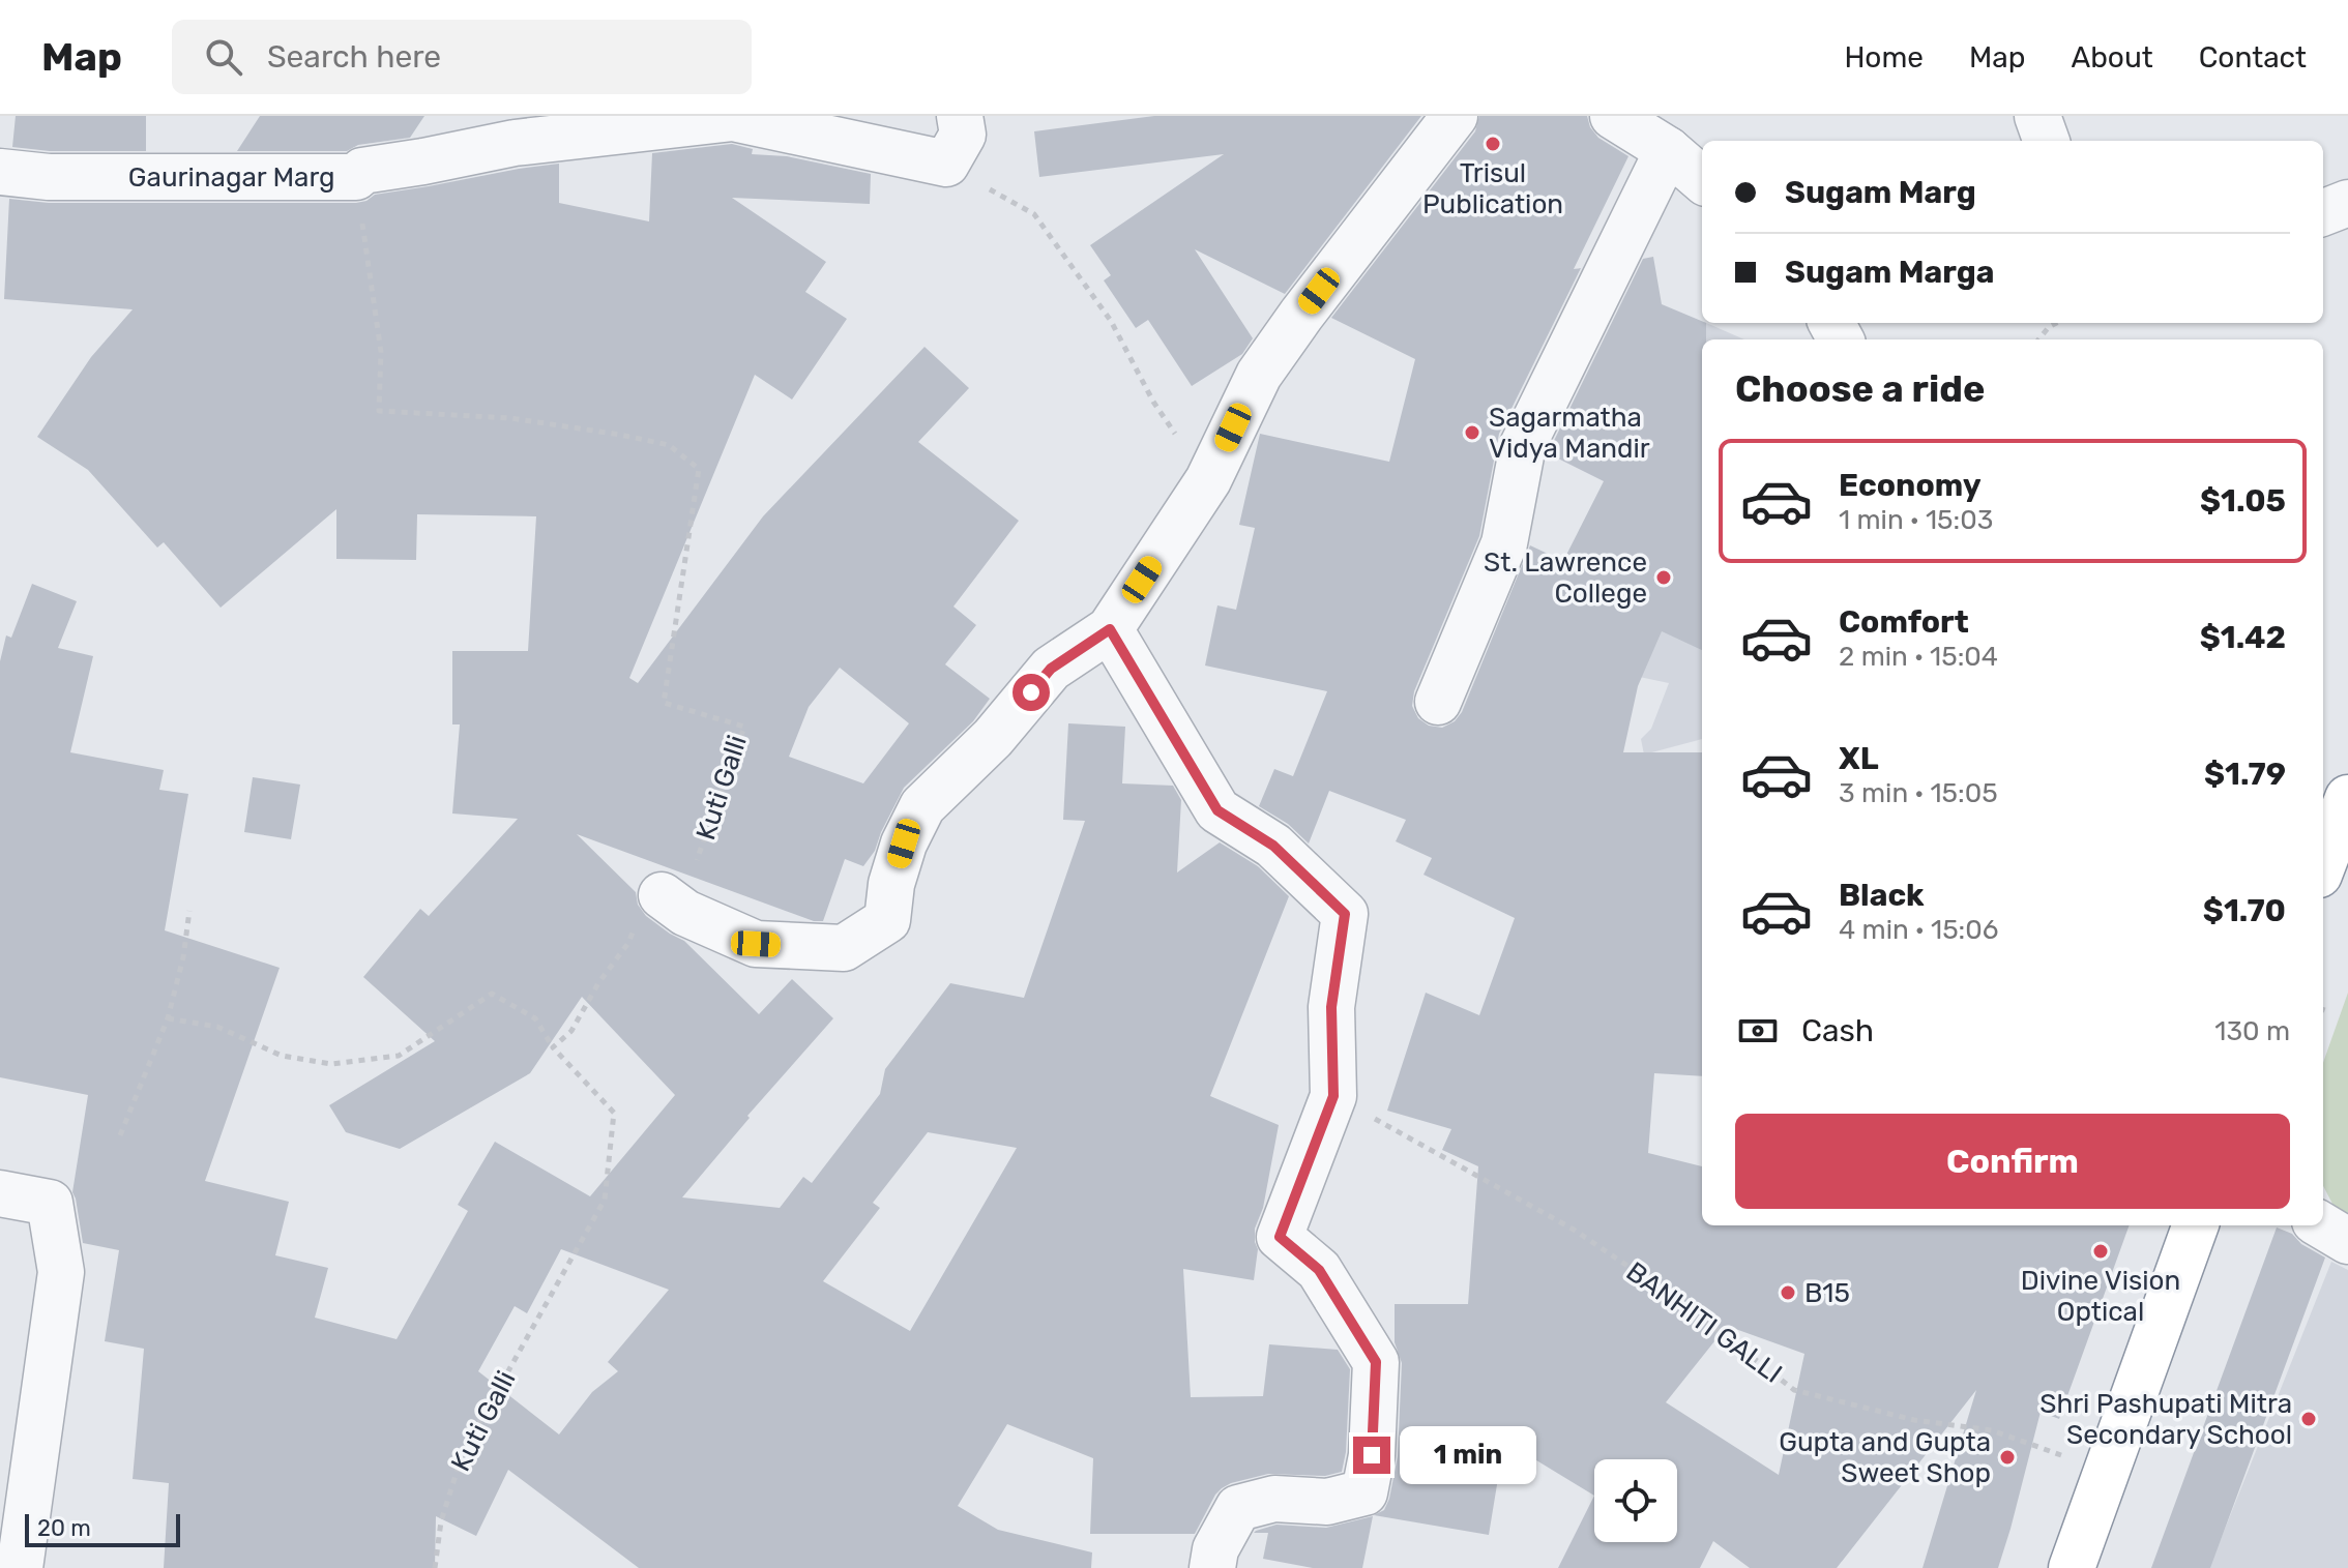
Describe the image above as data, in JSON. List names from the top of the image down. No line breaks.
{"streets":{"street":["Gaurinagar Marg"],"path":["Kuti Galli","BANHITI GALLI"]},"crossings":[["Gaurinagar Marg","Kuti Galli"]],"places":["Trisul Publication","Sagarmatha Vidya Mandir","St. Lawrence College","Divine Vision Optical","B15","Shri Pashupati Mitra Secondary School","Gupta and Gupta Sweet Shop"],"scale_bar":"20 m","page":{"header":"Map","search":"Search here","nav":["Home","Map","About","Contact"],"banner":["Sugam Marg","Sugam Marga"],"heading":"Choose a ride","list":[{"name":"Economy","note":"1 min · 15:03","value":"$1.05"},{"name":"Comfort","note":"2 min · 15:04","value":"$1.42"},{"name":"XL","note":"3 min · 15:05","value":"$1.79"},{"name":"Black","note":"4 min · 15:06","value":"$1.70"}],"pay":["Cash","130 m"],"buttons":"Confirm","bubble":"1 min","scale":"20 m"}}
